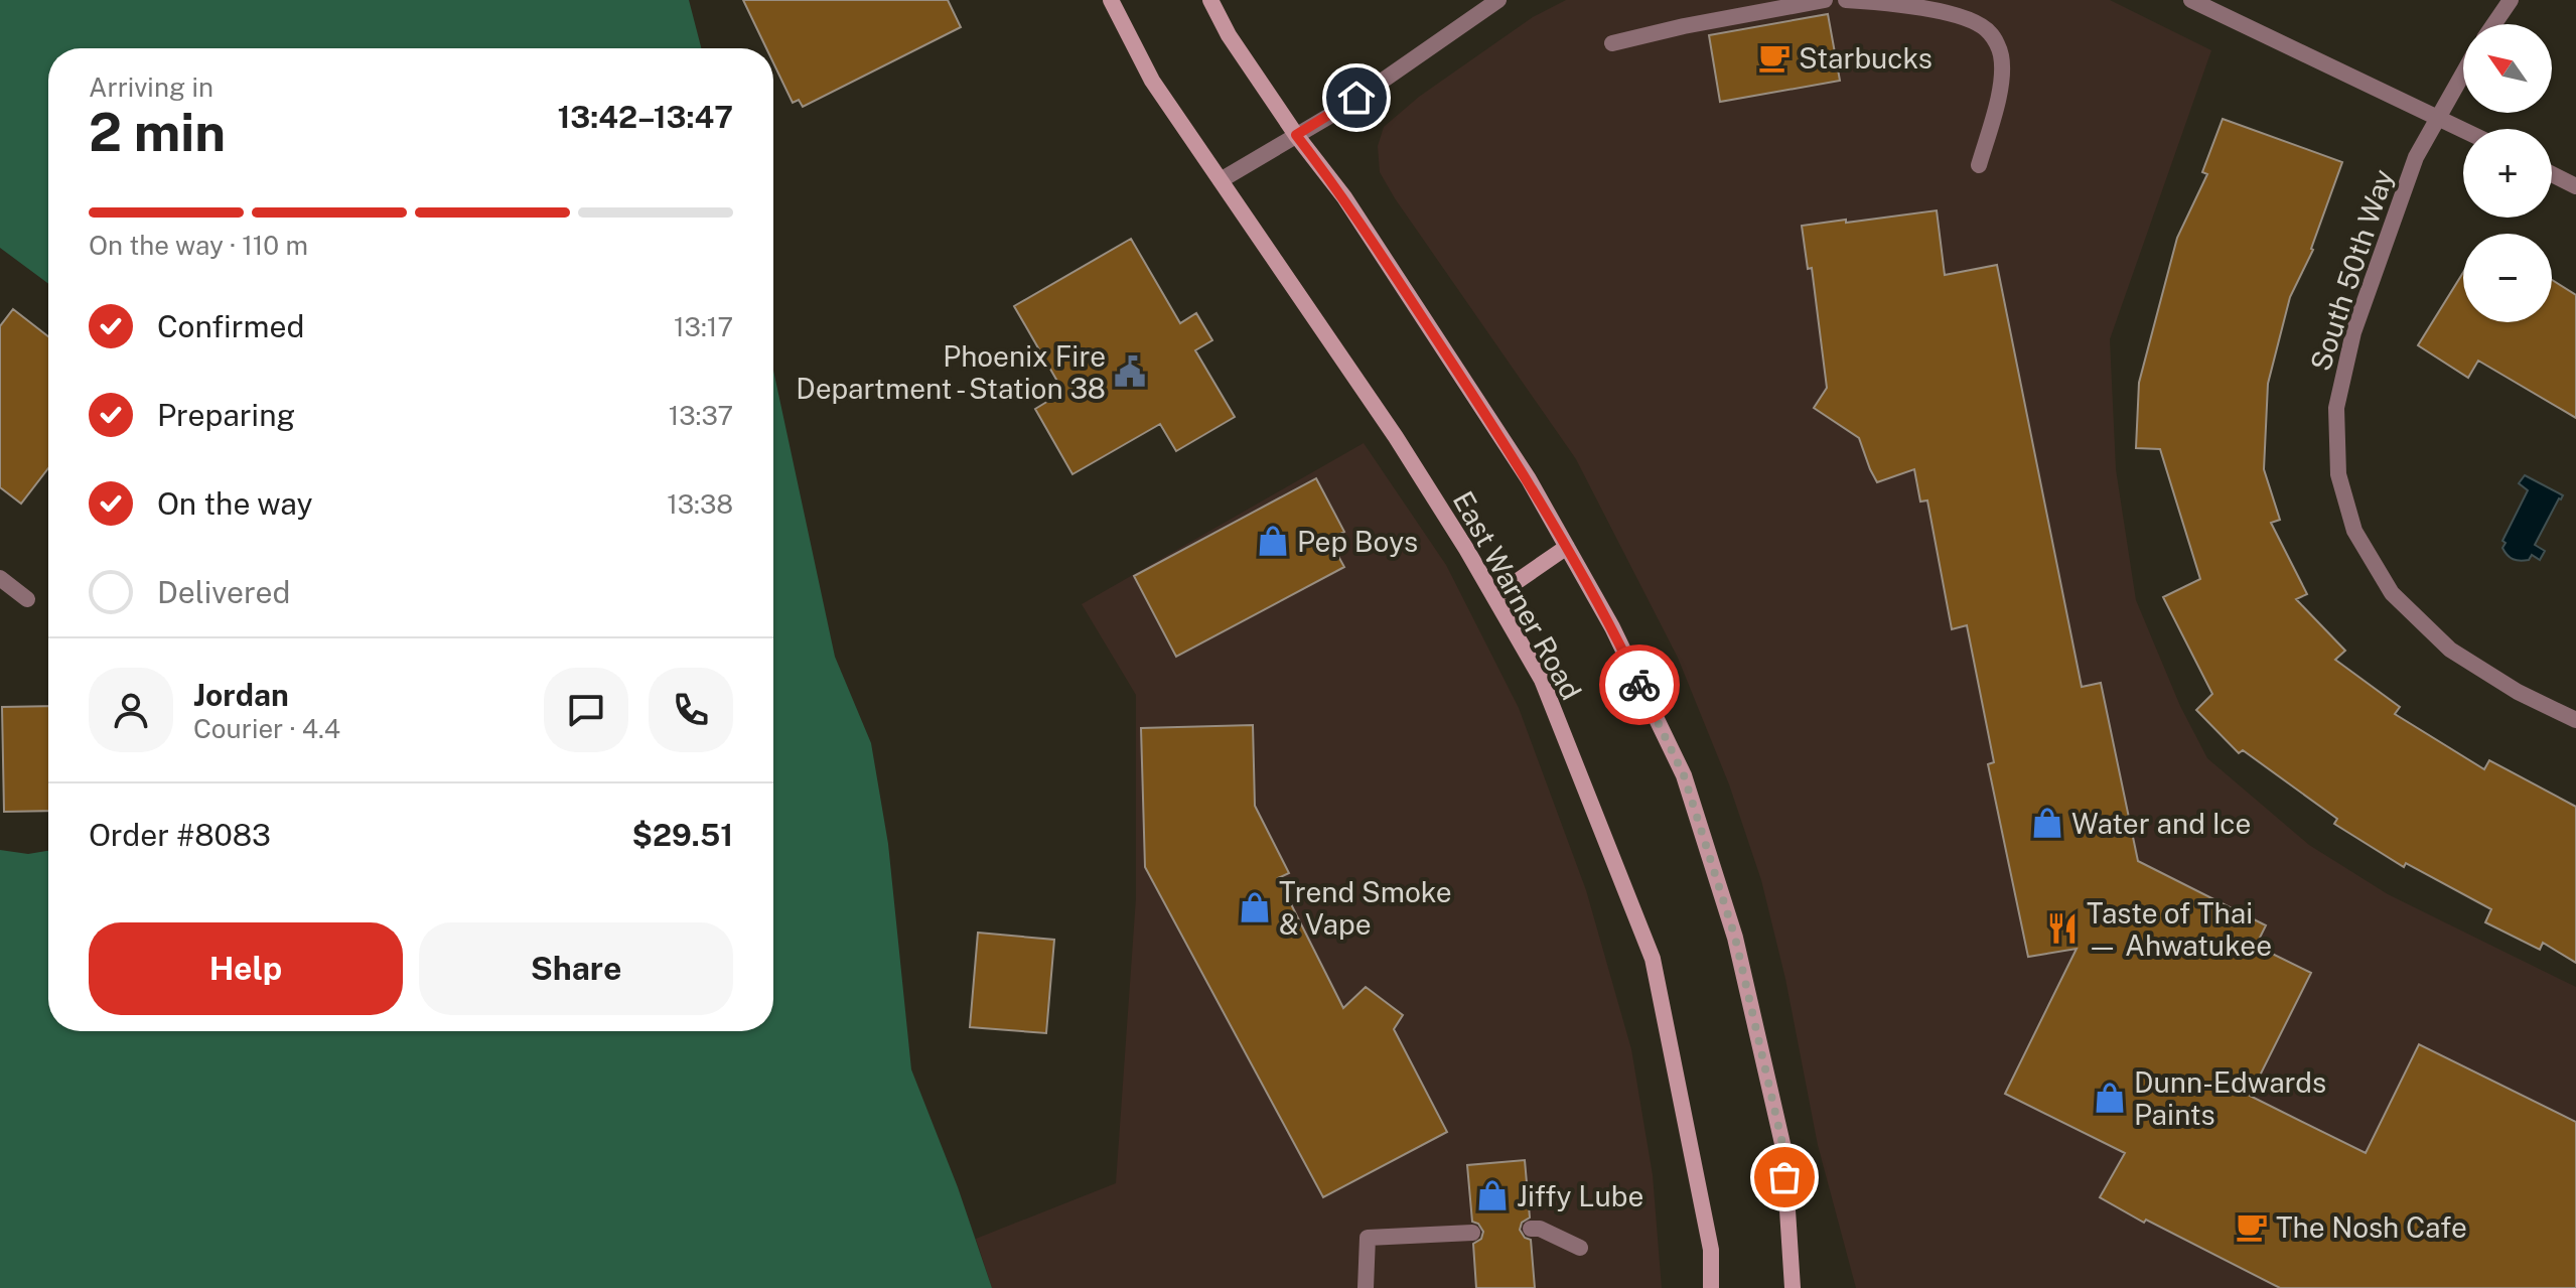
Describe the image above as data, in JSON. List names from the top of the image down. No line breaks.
{"streets":{"main road":["East Warner Road"],"street":["South 50th Way"]},"places":{"cafe":["Starbucks","The Nosh Cafe"],"public building":["Phoenix Fire Department - Station 38"],"shop":["Pep Boys","Water and Ice","Trend Smoke & Vape","Dunn-Edwards Paints","Jiffy Lube"],"restaurant":["Taste of Thai — Ahwatukee"]},"north":"top left","page":{"map_buttons":["+","−"],"heading":["2 min","Arriving in","13:42–13:47"],"panel":["Jordan","Courier · 4.4","Order #8083","$29.51"],"bar":"On the way · 110 m","list":[["Confirmed","13:17"],["Preparing","13:37"],["On the way","13:38"],"Delivered"],"buttons":["Help","Share"]}}
